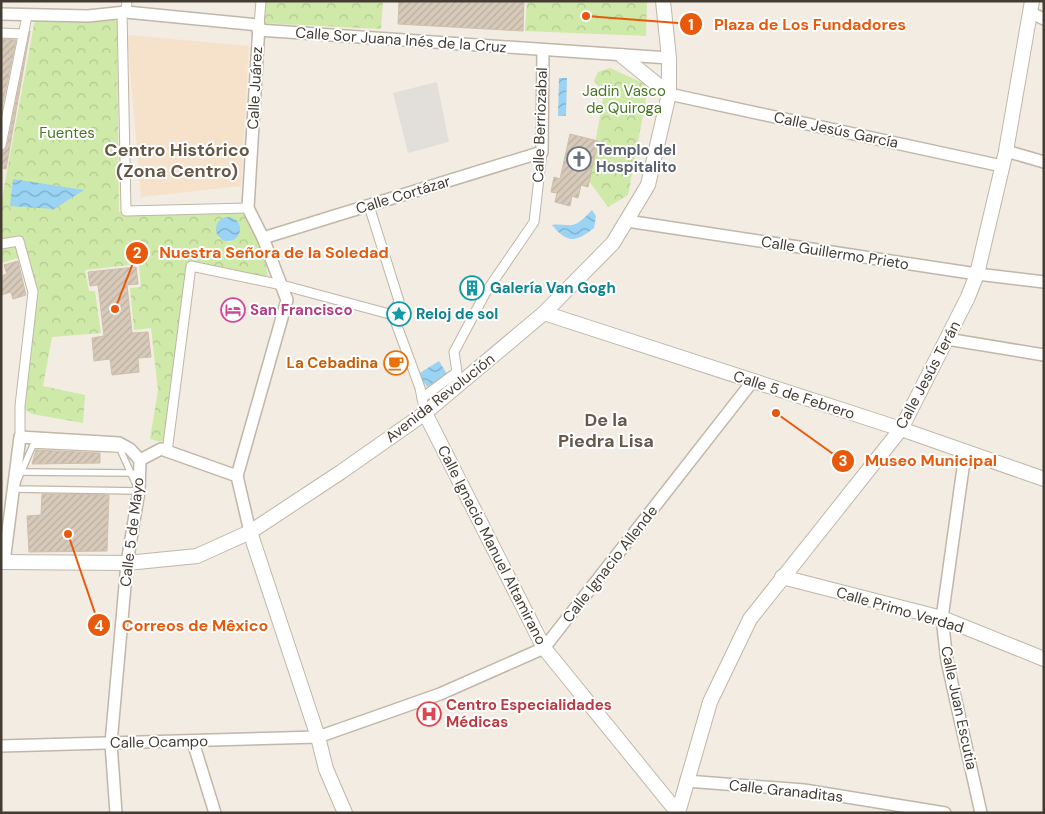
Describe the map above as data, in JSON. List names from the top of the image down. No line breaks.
{"streets":{"street":["Calle Sor Juana Inés de la Cruz","Calle Juárez","Calle Berriozabal","Calle Jesús García","Calle Cortázar","Calle Guillermo Prieto","Calle Jesús Terán","Calle 5 de Febrero","Avenida Revolución","Calle 5 de Mayo","Calle Ignacio Manuel Altamirano","Calle Ignacio Allende","Calle Primo Verdad","Calle Juan Escutia","Calle Ocampo","Calle Granaditas"]},"crossings":[["Calle Sor Juana Inés de la Cruz","Calle Juárez"],["Calle Sor Juana Inés de la Cruz","Calle Berriozabal"],["Calle Sor Juana Inés de la Cruz","Avenida Revolución"],["Calle Juárez","Calle Cortázar"],["Calle Berriozabal","Calle Cortázar"],["Calle Jesús García","Calle Jesús Terán"],["Calle Jesús García","Avenida Revolución"],["Calle Guillermo Prieto","Calle Jesús Terán"],["Calle Guillermo Prieto","Avenida Revolución"],["Calle Jesús Terán","Calle 5 de Febrero"],["Calle Jesús Terán","Calle Ignacio Manuel Altamirano"],["Calle Jesús Terán","Calle Primo Verdad"],["Calle Jesús Terán","Calle Granaditas"],["Calle 5 de Febrero","Avenida Revolución"],["Calle 5 de Febrero","Calle Ignacio Allende"],["Calle 5 de Febrero","Calle Juan Escutia"],["Avenida Revolución","Calle 5 de Mayo"],["Avenida Revolución","Calle Ignacio Manuel Altamirano"],["Calle 5 de Mayo","Calle Ocampo"],["Calle Ignacio Manuel Altamirano","Calle Ignacio Allende"],["Calle Ignacio Allende","Calle Ocampo"],["Calle Primo Verdad","Calle Juan Escutia"]],"districts":["Centro Histórico (Zona Centro)","De la Piedra Lisa"],"parks":["Jadin Vasco de Quiroga","Fuentes"],"places":{"other":["Plaza de Los Fundadores","Nuestra Señora de la Soledad","Museo Municipal","Correos de Mêxico"],"church":["Templo del Hospitalito"],"building":["Galería Van Gogh"],"hotel":["San Francisco"],"place":["Reloj de sol"],"cafe":["La Cebadina"],"hospital":["Centro Especialidades Médicas"]}}
